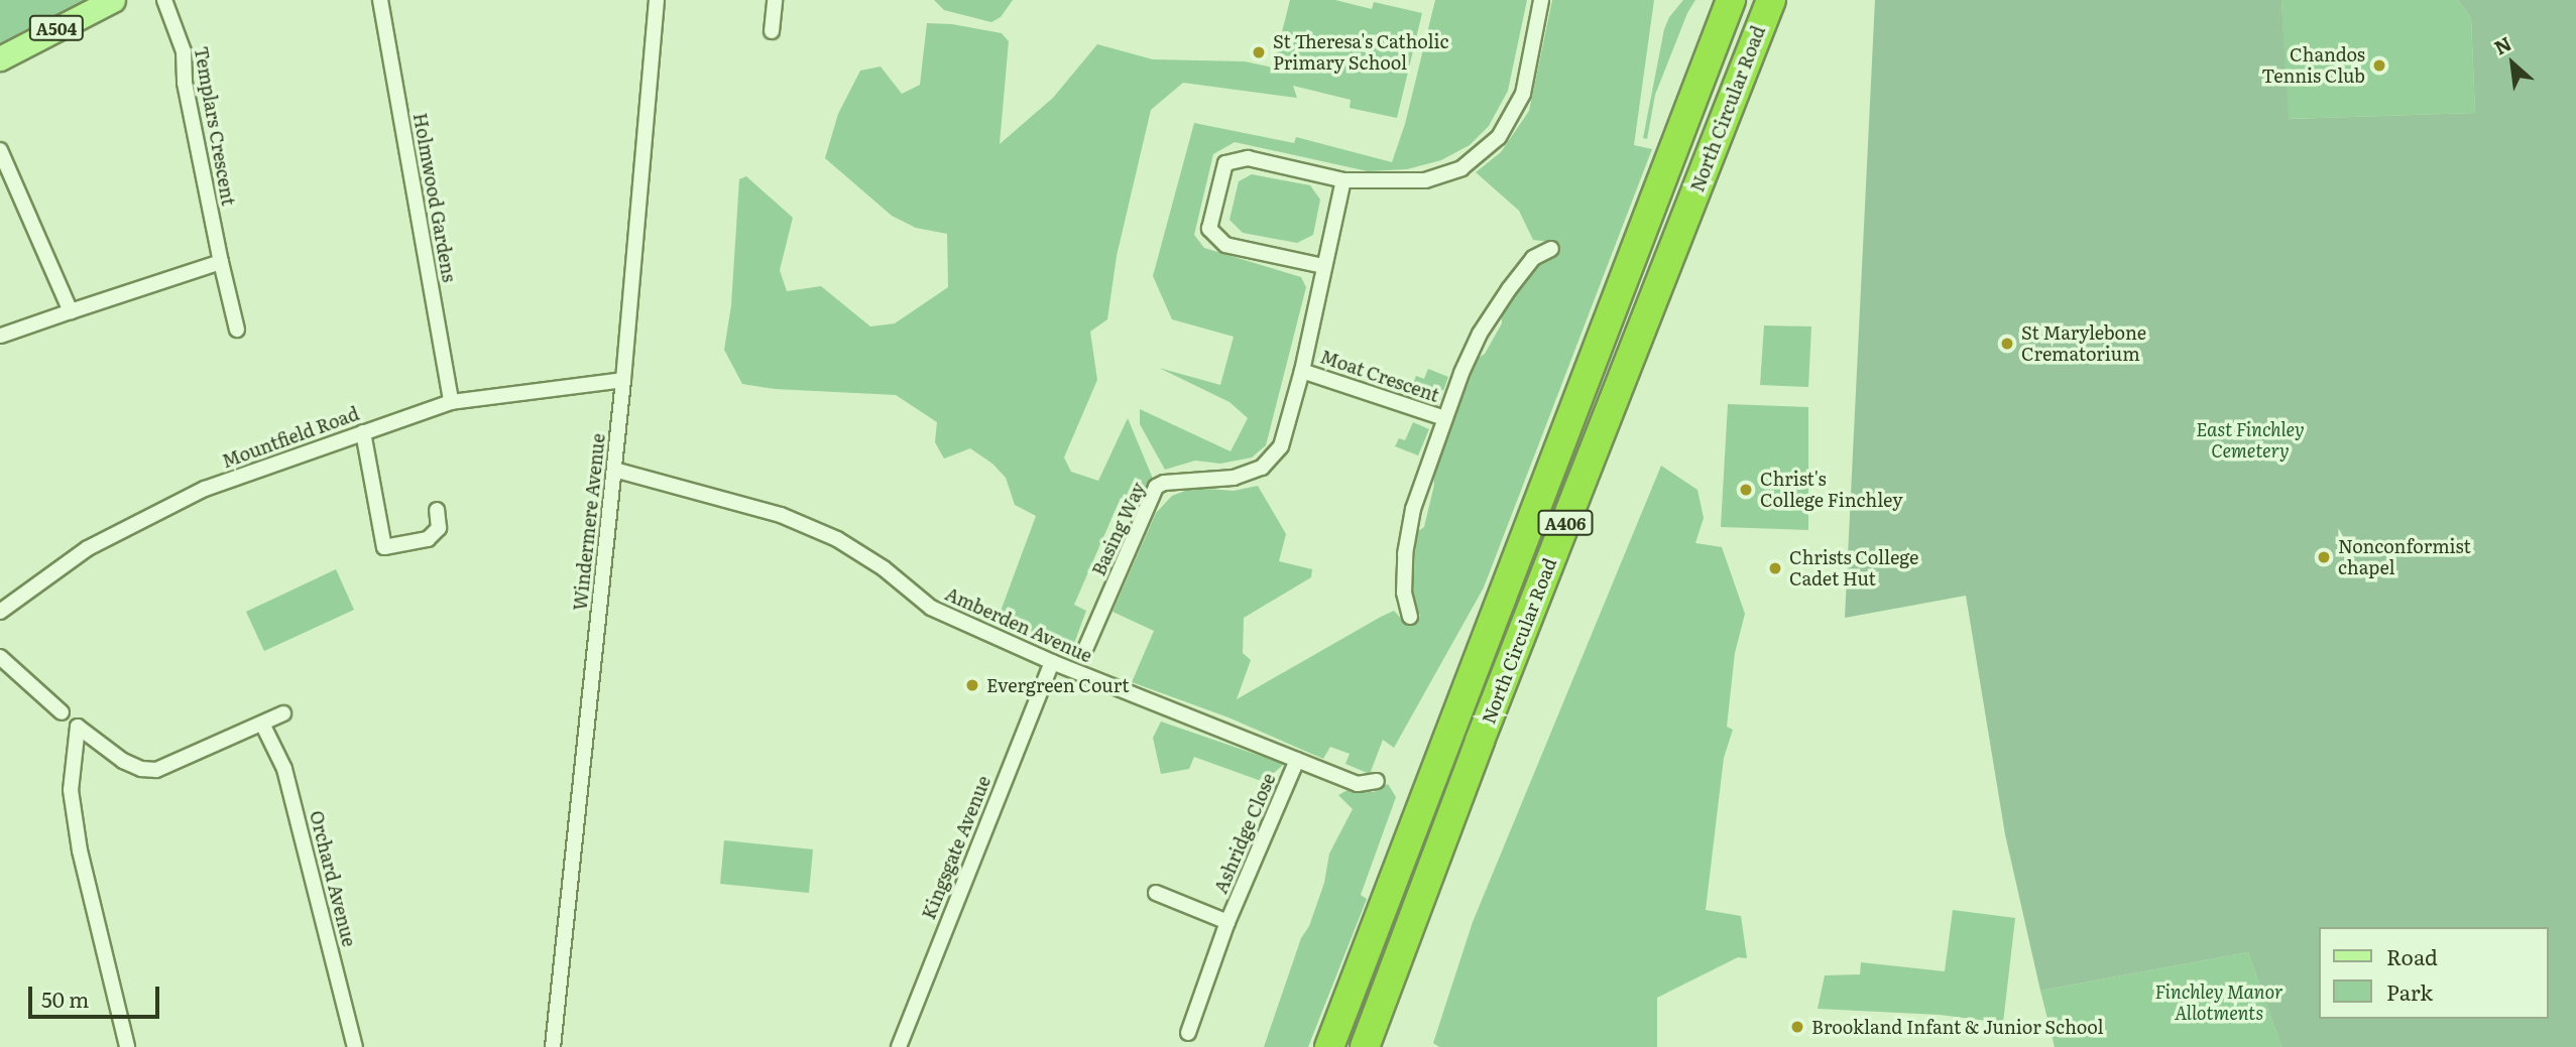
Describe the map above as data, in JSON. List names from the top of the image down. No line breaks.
{"streets":{"highway":["North Circular Road","A406"],"main road":["A504"],"street":["Templars Crescent","Holmwood Gardens","Moat Crescent","Mountfield Road","Windermere Avenue","Basing Way","Amberden Avenue","Ashridge Close","Kingsgate Avenue","Orchard Avenue"]},"crossings":[["Holmwood Gardens","Mountfield Road"],["Moat Crescent","Basing Way"],["Mountfield Road","Windermere Avenue"],["Windermere Avenue","Amberden Avenue"],["Amberden Avenue","Ashridge Close"],["Amberden Avenue","Kingsgate Avenue"]],"parks":["East Finchley Cemetery","Finchley Manor Allotments"],"places":["St Theresa's Catholic Primary School","Chandos Tennis Club","St Marylebone Crematorium","Christ's College Finchley","Nonconformist chapel","Christs College Cadet Hut","Evergreen Court","Brookland Infant & Junior School"],"legend":["Road","Park"],"scale_bar":"50 m","north":"top left"}
